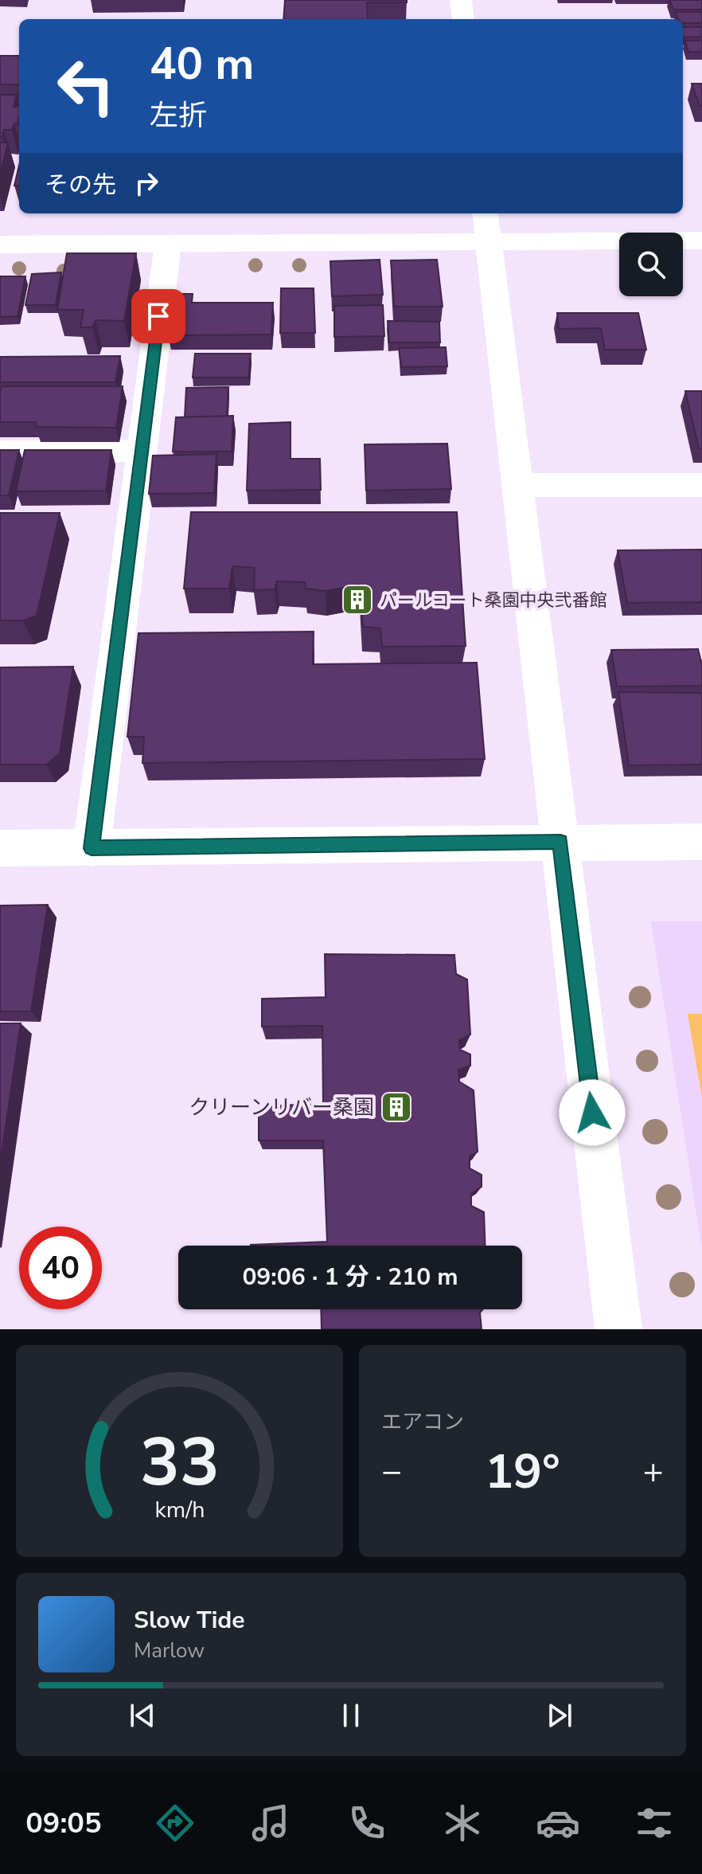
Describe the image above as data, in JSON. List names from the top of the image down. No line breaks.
{"places":{"building":["パールコート桑園中央弐番館","クリーンリバー桑園"]},"page":{"turn":["40 m","左折"],"then":"その先","limit":"40","trip":"09:06 · 1 分 · 210 m","tile":"エアコン","heat":["−","19°","+"],"song":["Slow Tide","Marlow"],"tabs":"09:05","gauge":["33","km/h"]}}
